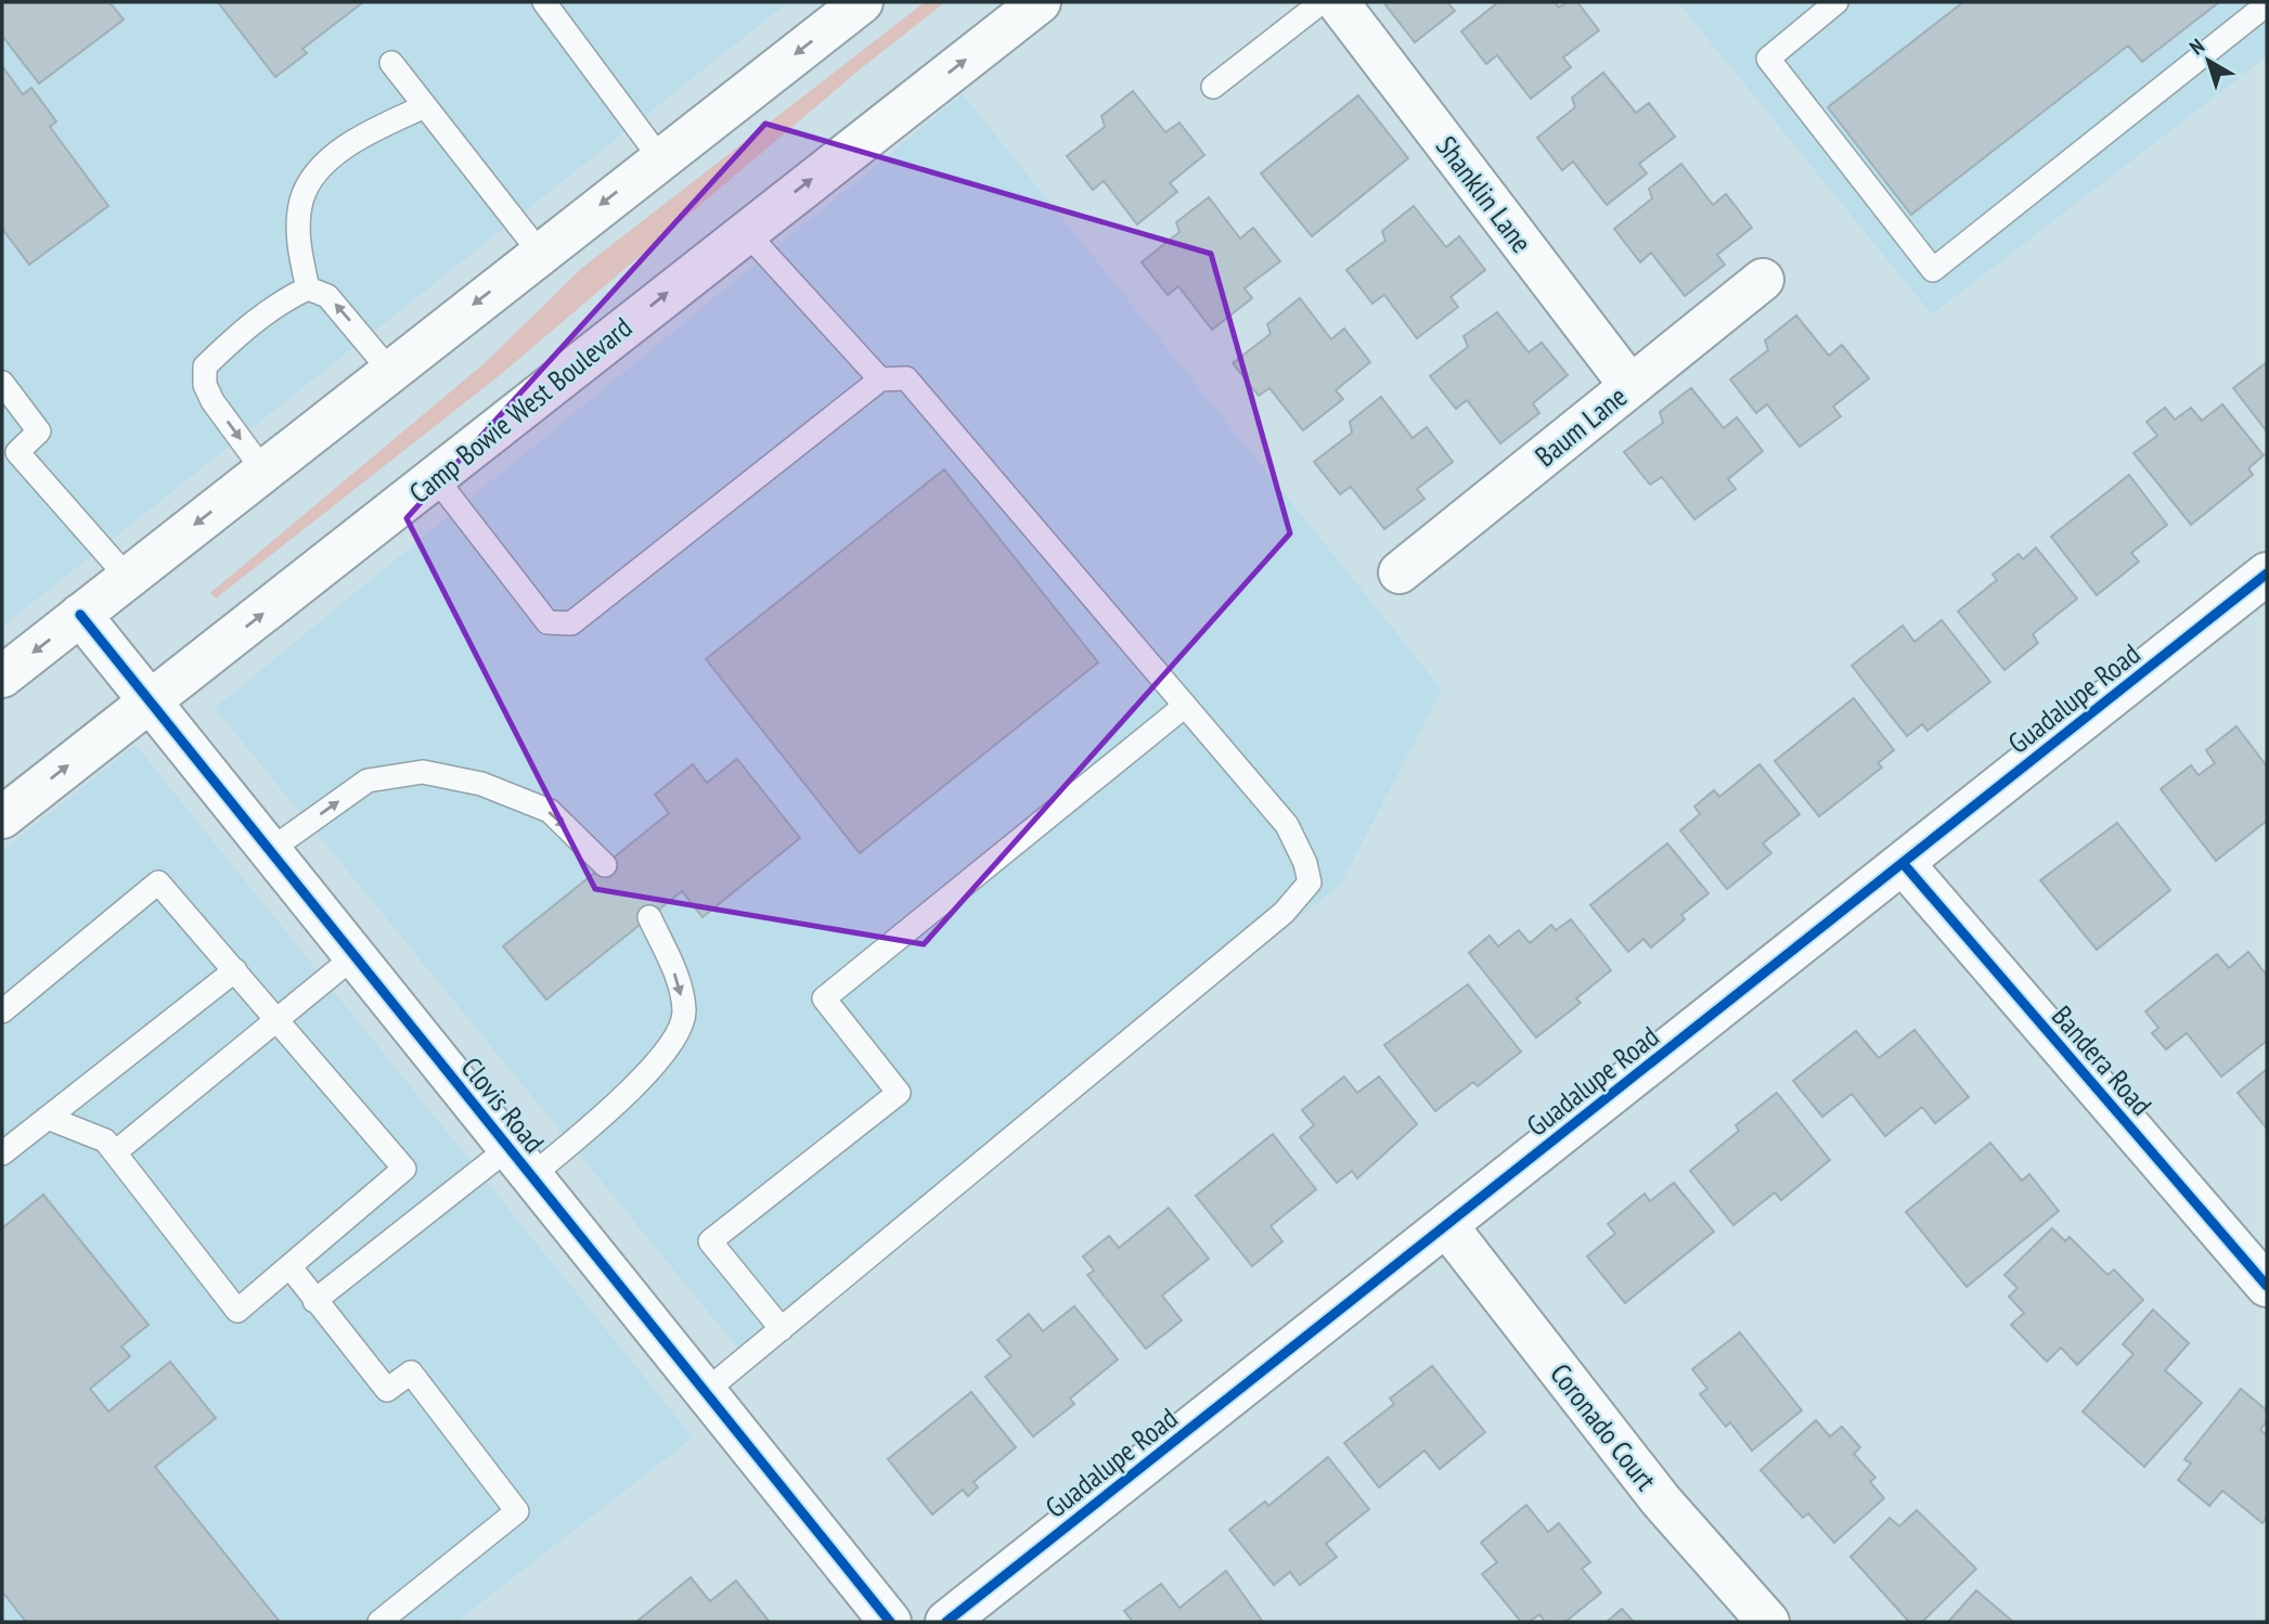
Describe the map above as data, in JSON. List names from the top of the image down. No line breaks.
{"streets":{"street":["Shanklin Lane","Camp Bowie West Boulevard","Baum Lane","Guadalupe Road","Bandera Road","Clovis Road","Coronado Court"]},"crossings":[["Shanklin Lane","Baum Lane"],["Camp Bowie West Boulevard","Clovis Road"],["Guadalupe Road","Bandera Road"],["Guadalupe Road","Coronado Court"]],"north":"top left"}
